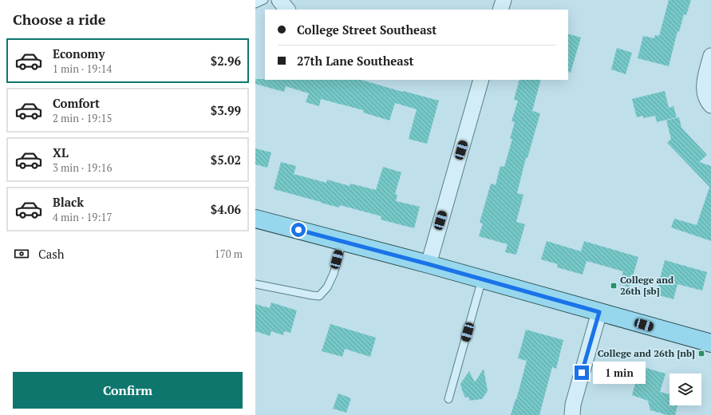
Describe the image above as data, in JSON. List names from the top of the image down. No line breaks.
{"places":{"transit":["College and 26th [sb]","College and 26th [nb]"]},"page":{"heading":"Choose a ride","banner":["College Street Southeast","27th Lane Southeast"],"list":[{"name":"Economy","note":"1 min · 19:14","value":"$2.96"},{"name":"Comfort","note":"2 min · 19:15","value":"$3.99"},{"name":"XL","note":"3 min · 19:16","value":"$5.02"},{"name":"Black","note":"4 min · 19:17","value":"$4.06"}],"pay":["Cash","170 m"],"bubble":"1 min","buttons":"Confirm"}}
